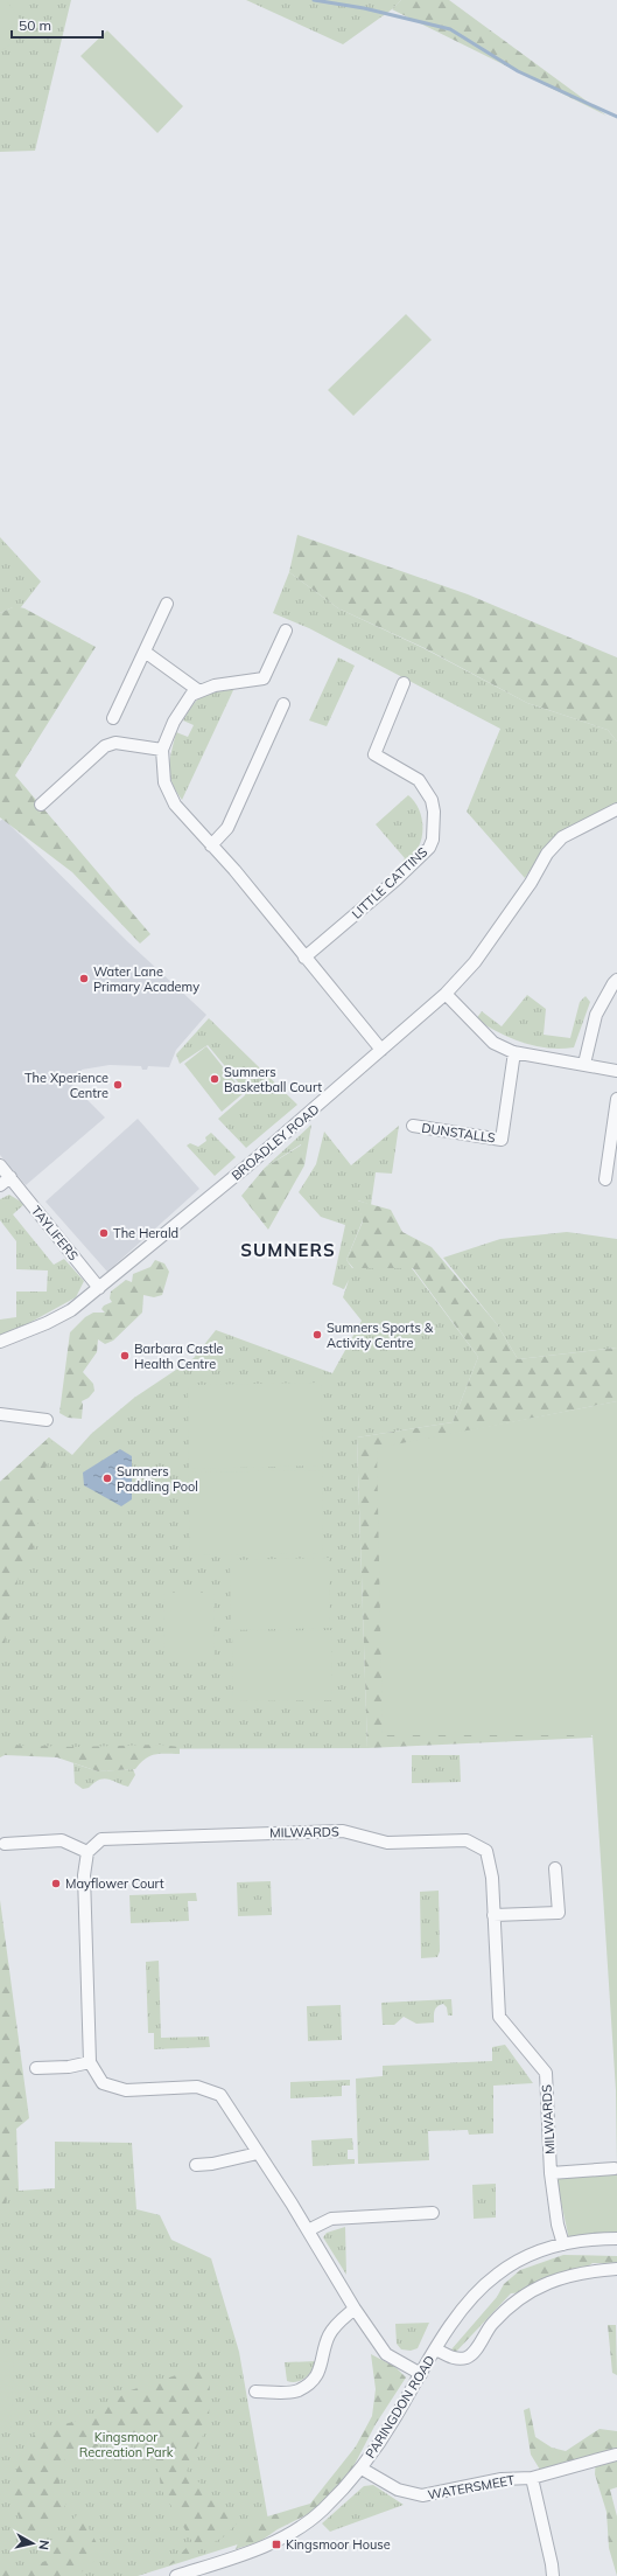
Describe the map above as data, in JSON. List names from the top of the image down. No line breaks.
{"streets":{"street":["LITTLE CATTINS","DUNSTALLS","BROADLEY ROAD","TAYLIFERS","MILWARDS","PARINGDON ROAD","WATERSMEET"]},"crossings":[["BROADLEY ROAD","TAYLIFERS"],["MILWARDS","PARINGDON ROAD"],["PARINGDON ROAD","WATERSMEET"]],"districts":["SUMNERS"],"parks":["Kingsmoor Recreation Park"],"places":{"other":["Water Lane Primary Academy","Sumners Basketball Court","The Xperience Centre","The Herald","Sumners Sports & Activity Centre","Barbara Castle Health Centre","Sumners Paddling Pool","Mayflower Court"],"transit":["Kingsmoor House"]},"scale_bar":"50 m","north":"right"}
